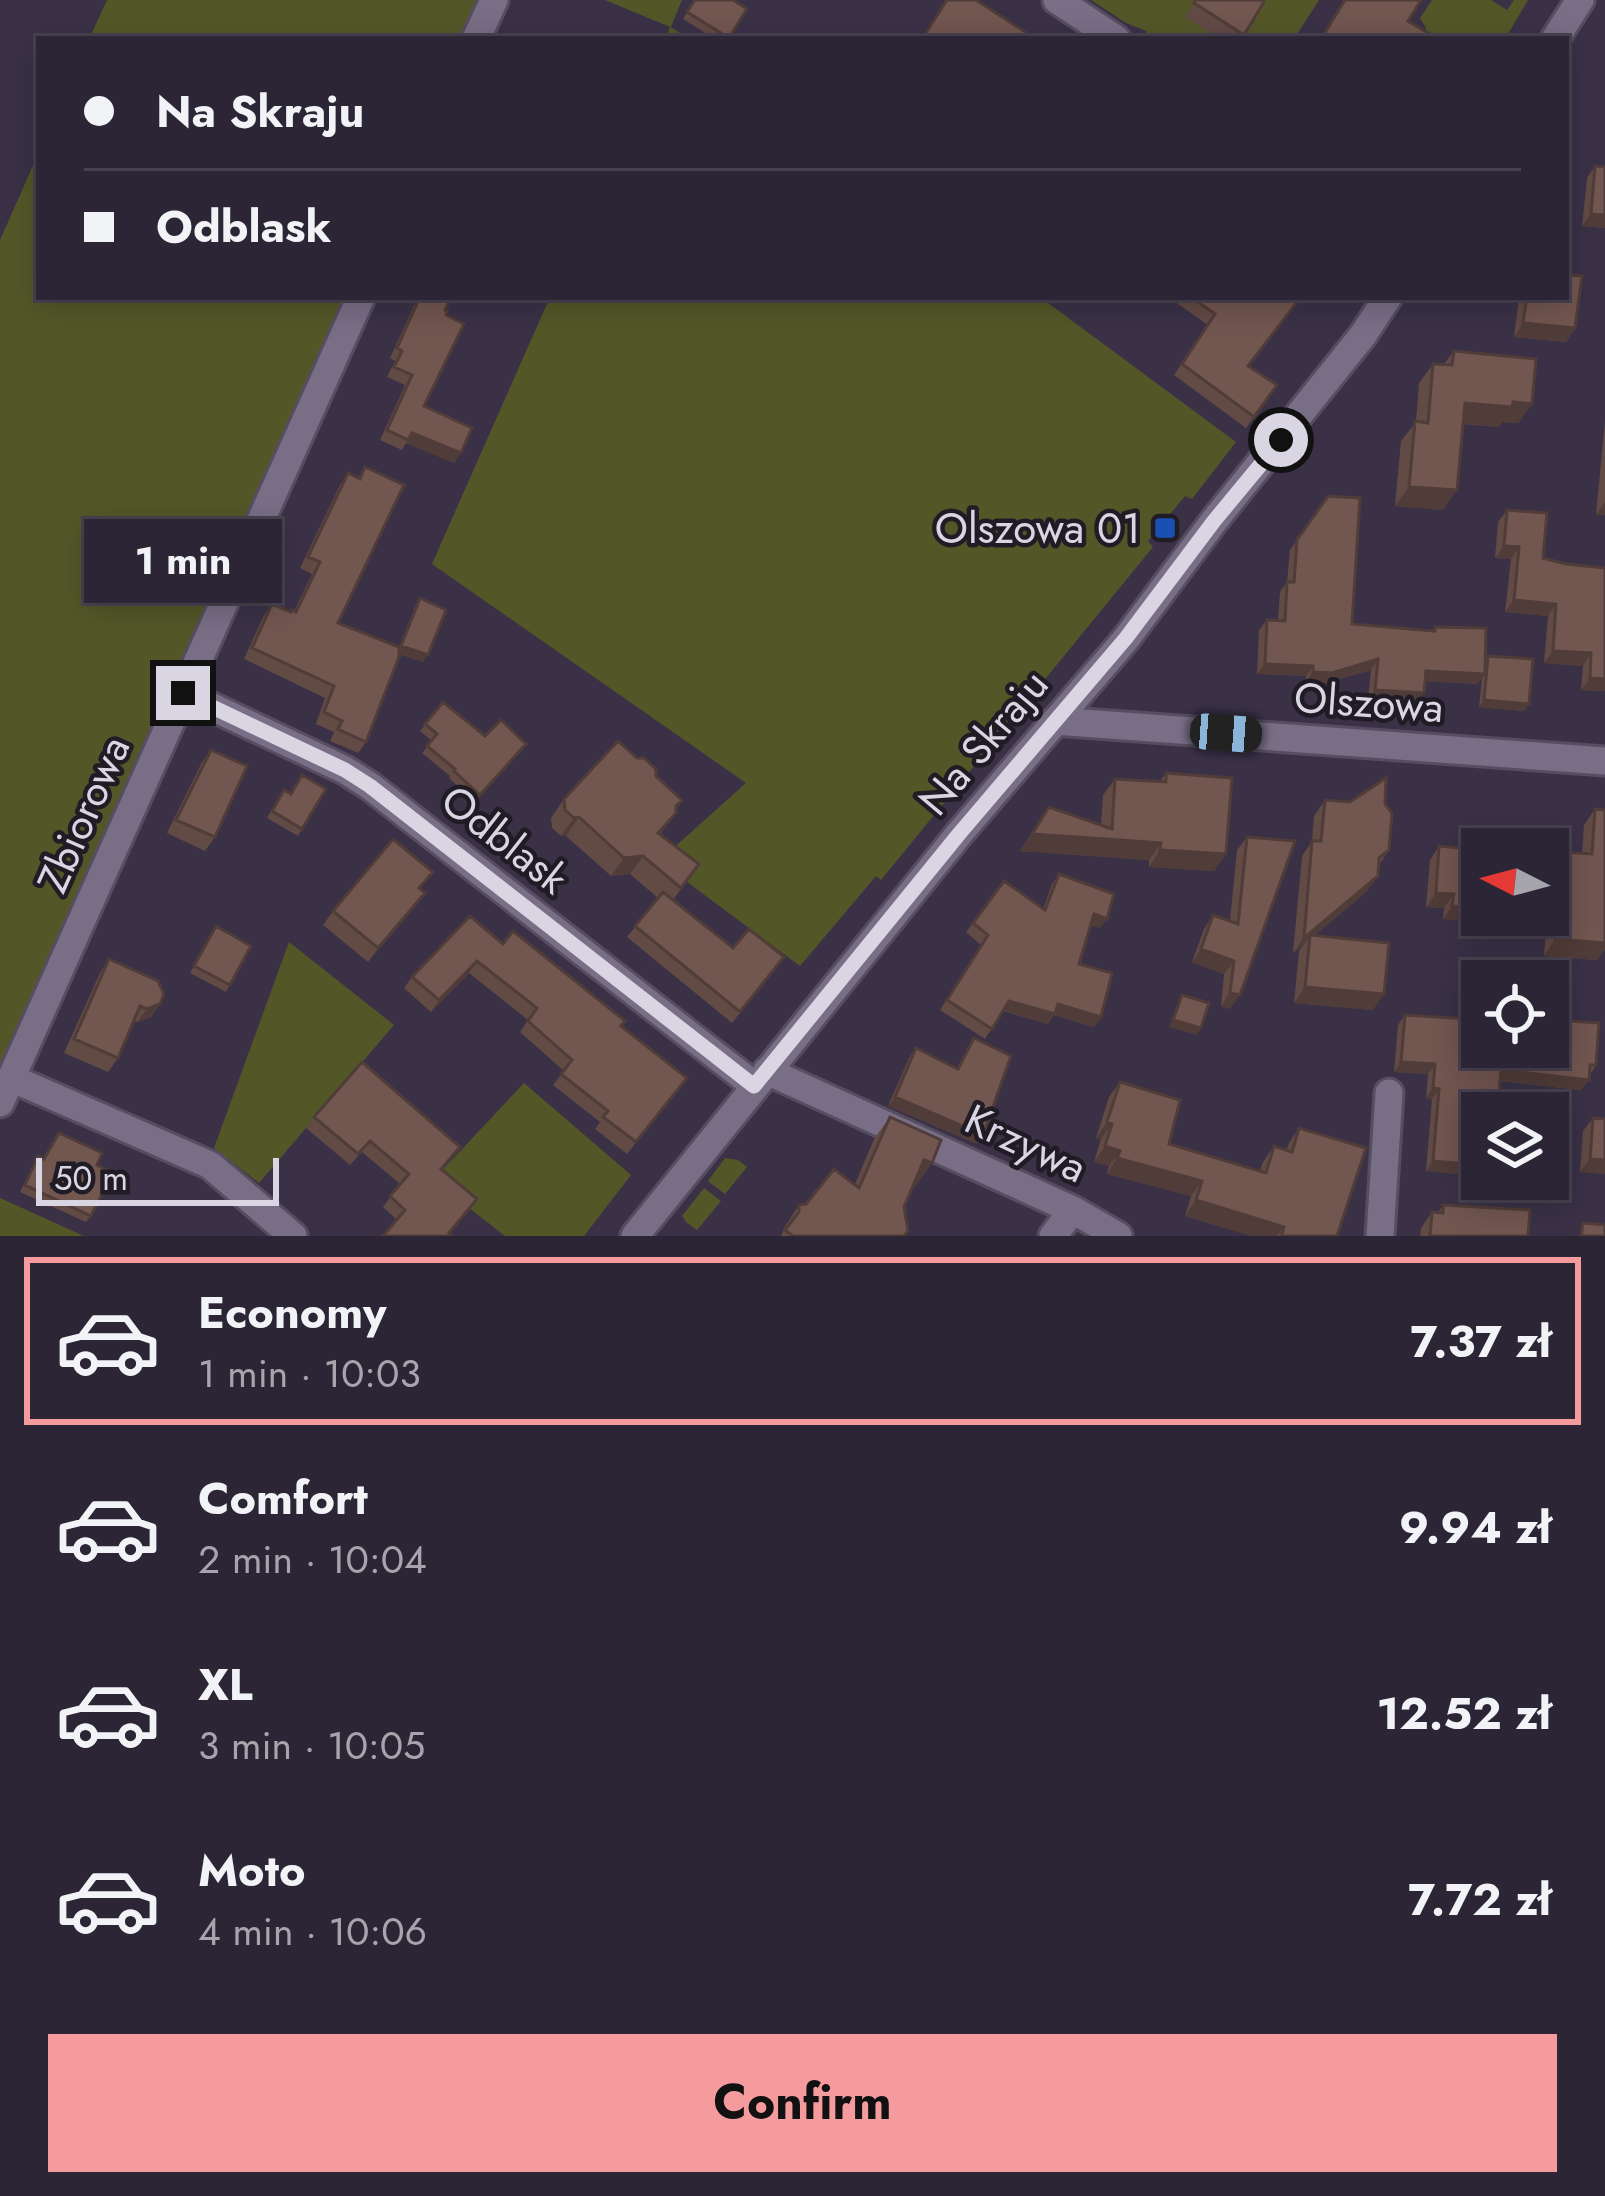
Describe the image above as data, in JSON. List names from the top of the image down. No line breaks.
{"streets":{"street":["Olszowa","Na Skraju","Zbiorowa","Odblask","Krzywa"]},"crossings":[["Olszowa","Na Skraju"],["Na Skraju","Odblask"],["Na Skraju","Krzywa"],["Zbiorowa","Odblask"],["Odblask","Krzywa"]],"places":{"transit":["Olszowa 01"]},"scale_bar":"50 m","north":"left","page":{"banner":["Na Skraju","Odblask"],"bubble":"1 min","scale":"50 m","list":[{"name":"Economy","note":"1 min · 10:03","value":"7.37 zł"},{"name":"Comfort","note":"2 min · 10:04","value":"9.94 zł"},{"name":"XL","note":"3 min · 10:05","value":"12.52 zł"},{"name":"Moto","note":"4 min · 10:06","value":"7.72 zł"}],"buttons":"Confirm"}}
